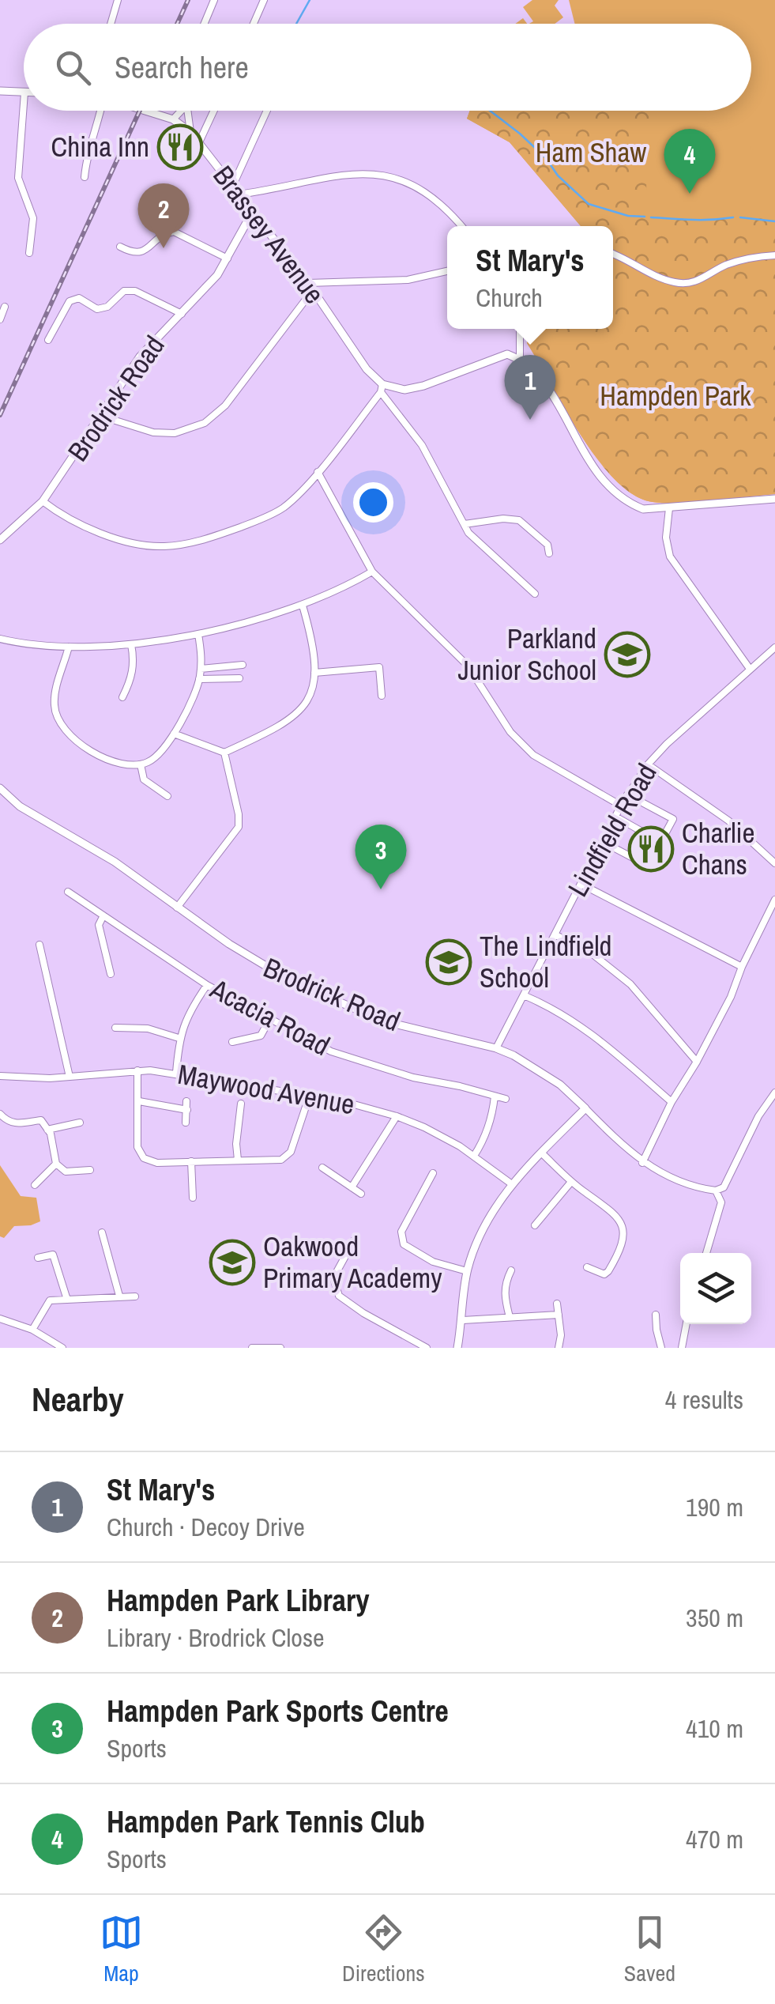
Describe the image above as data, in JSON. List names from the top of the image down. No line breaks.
{"streets":{"street":["Brassey Avenue","Brodrick Road","Lindfield Road","Acacia Road","Maywood Avenue"]},"crossings":[["Brassey Avenue","Brodrick Road"],["Brodrick Road","Lindfield Road"]],"parks":["Ham Shaw","Hampden Park"],"places":{"restaurant":["China Inn","Charlie Chans"],"school or university":["Parkland Junior School","The Lindfield School","Oakwood Primary Academy"]},"page":{"search":"Search here","pins":["4","2","1","3"],"popup":["St Mary's","Church"],"heading":["Nearby","4 results"],"list":[{"mark":"1","name":"St Mary's","note":"Church · Decoy Drive","value":"190 m"},{"mark":"2","name":"Hampden Park Library","note":"Library · Brodrick Close","value":"350 m"},{"mark":"3","name":"Hampden Park Sports Centre","note":"Sports","value":"410 m"},{"mark":"4","name":"Hampden Park Tennis Club","note":"Sports","value":"470 m"}],"nav":["Map","Directions","Saved"]}}
